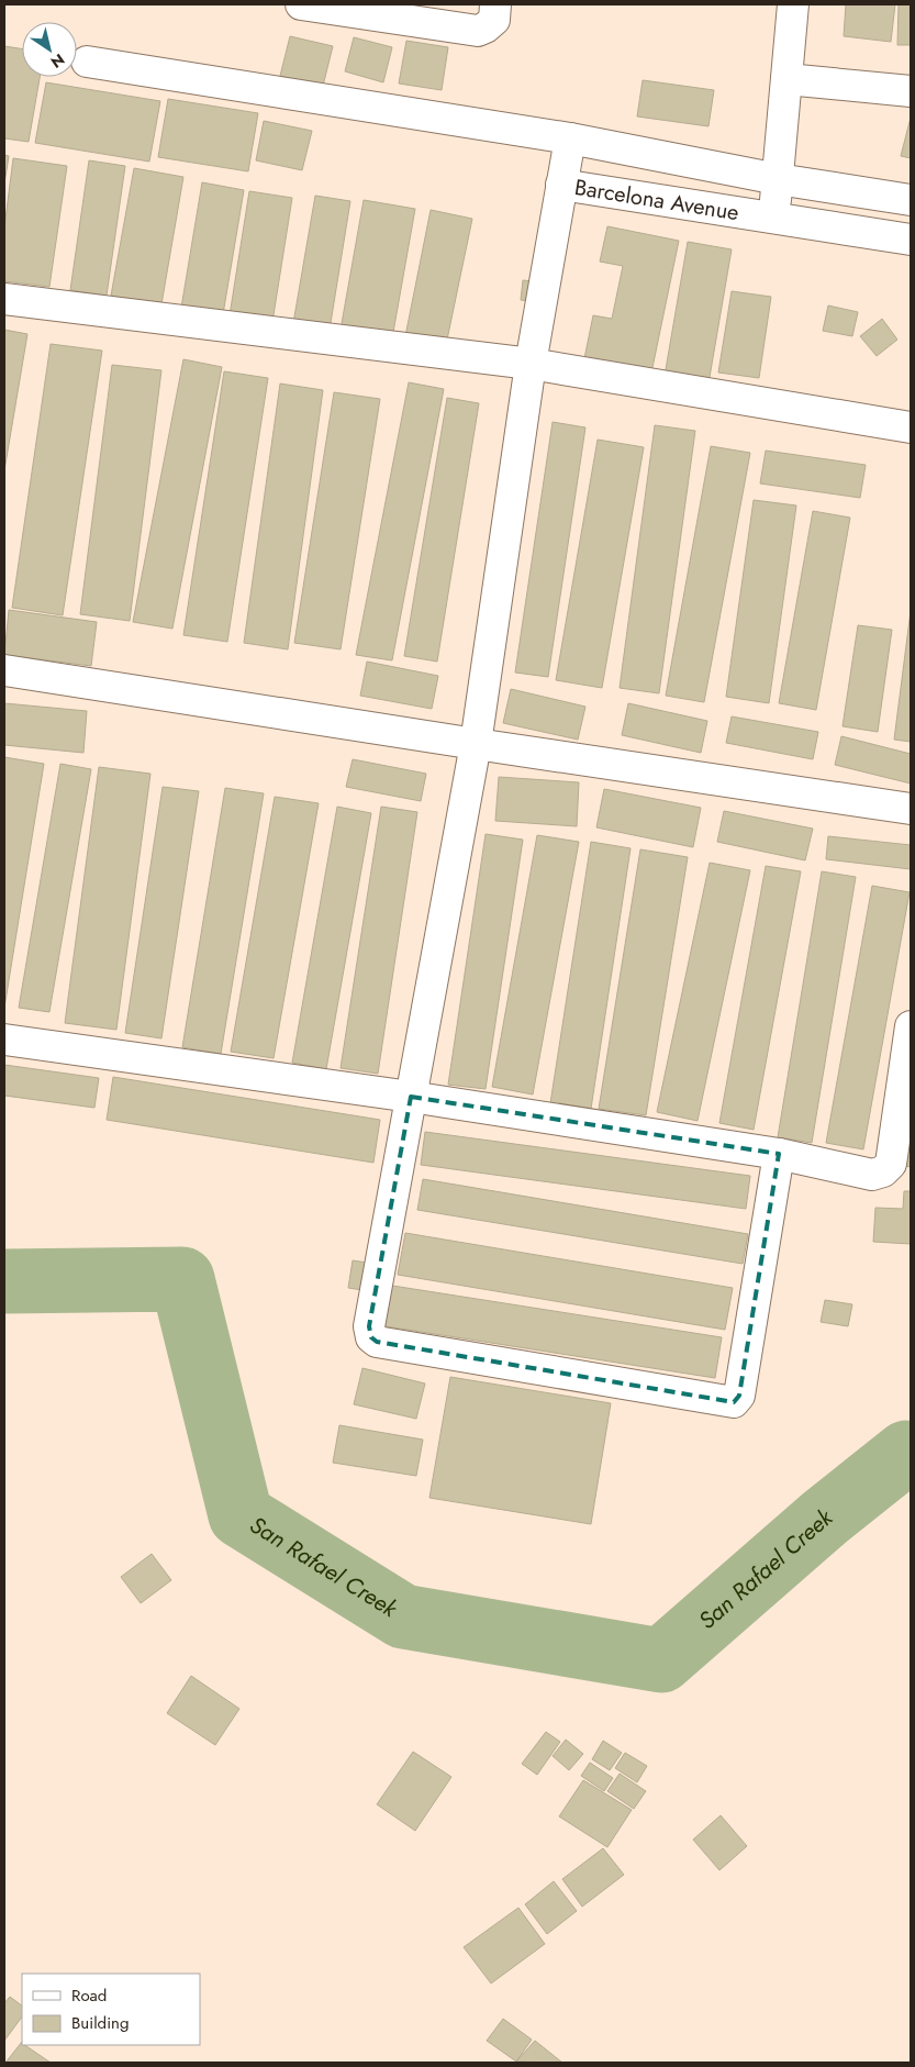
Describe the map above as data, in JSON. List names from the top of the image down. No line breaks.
{"streets":{"street":["Barcelona Avenue"]},"water":["San Rafael Creek"],"legend":["Road","Building"],"north":"bottom right"}
